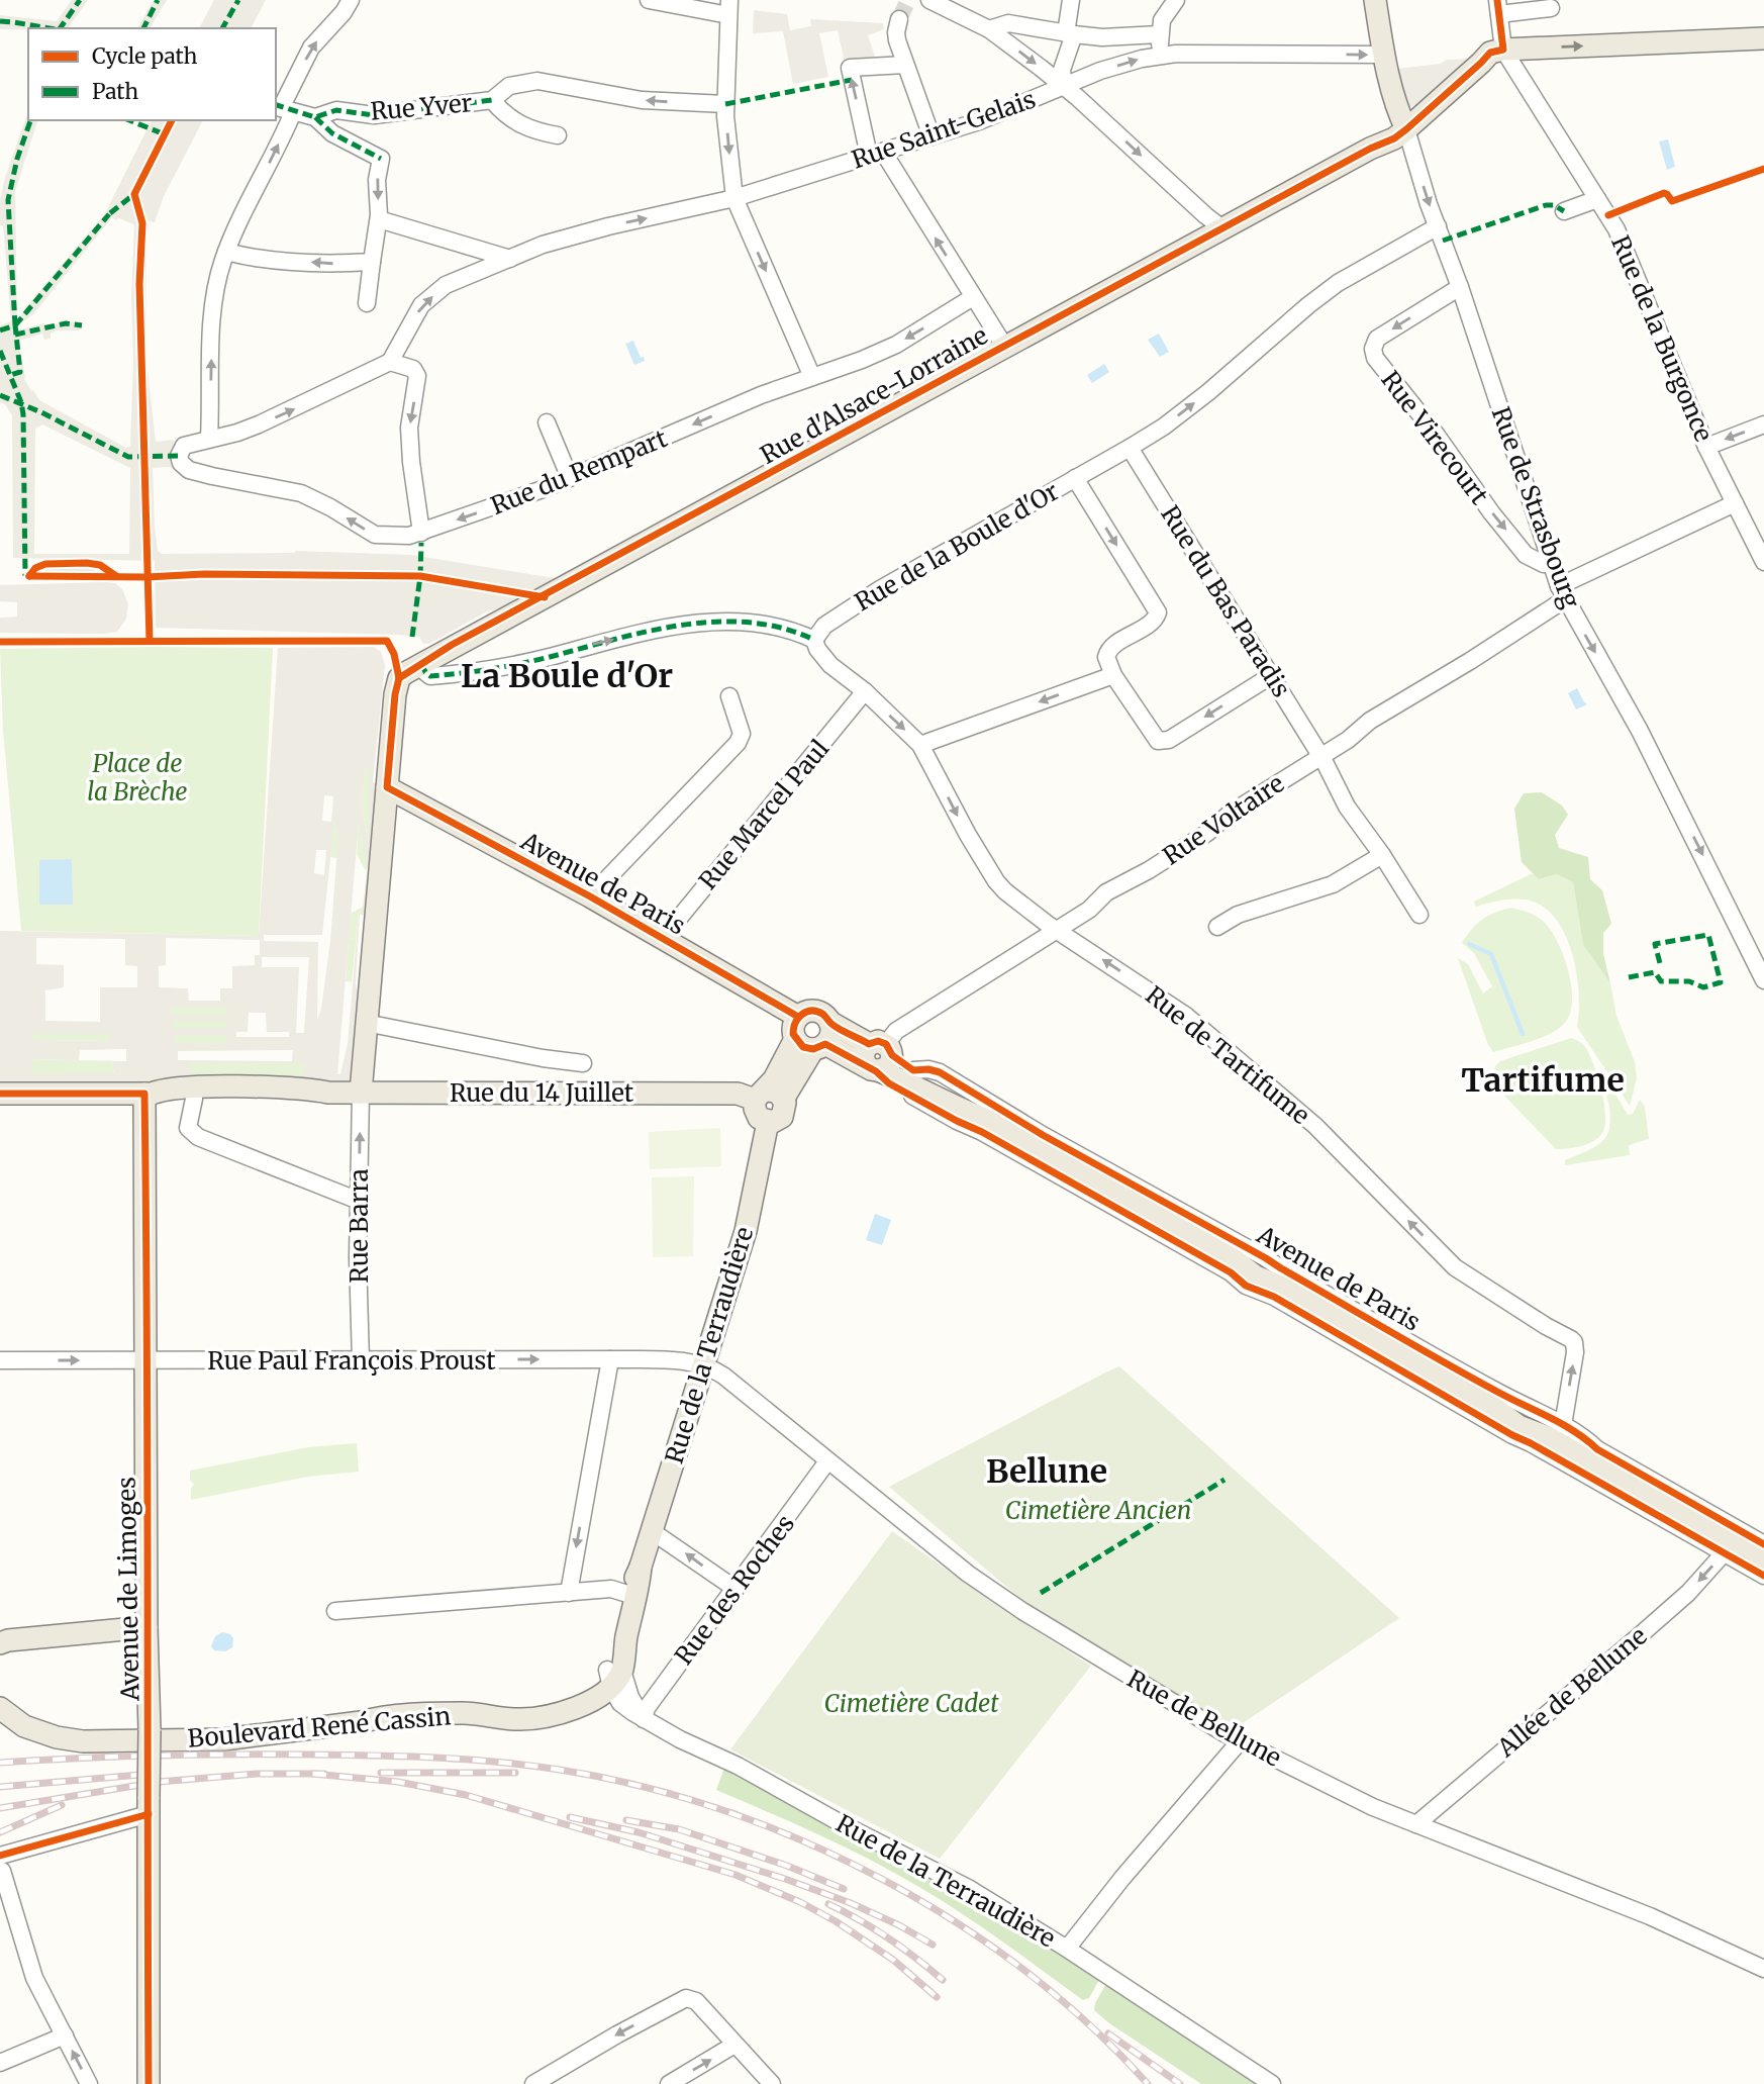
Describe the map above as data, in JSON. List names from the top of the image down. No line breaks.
{"streets":{"main road":["Rue d'Alsace-Lorraine","Avenue de Paris","Rue du 14 Juillet","Rue de la Terraudière","Avenue de Limoges","Boulevard René Cassin"],"street":["Rue Yver","Rue Saint-Gelais","Rue de la Burgonce","Rue Virecourt","Rue du Rempart","Rue de Strasbourg","Rue de la Boule d'Or","Rue du Bas Paradis","Rue Marcel Paul","Rue Voltaire","Rue de Tartifume","Rue Barra","Rue Paul François Proust","Rue des Roches","Allée de Bellune","Rue de Bellune"]},"crossings":[["Rue de la Burgonce","Rue d'Alsace-Lorraine"],["Rue de la Burgonce","Rue Voltaire"],["Rue d'Alsace-Lorraine","Rue de Strasbourg"],["Rue d'Alsace-Lorraine","Avenue de Paris"],["Rue Virecourt","Rue de Strasbourg"],["Rue de Strasbourg","Rue de la Boule d'Or"],["Rue de Strasbourg","Rue Voltaire"],["Rue de la Boule d'Or","Rue du Bas Paradis"],["Rue de la Boule d'Or","Rue de Tartifume"],["Rue du Bas Paradis","Rue Voltaire"],["Rue Marcel Paul","Avenue de Paris"],["Rue Marcel Paul","Rue de Tartifume"],["Rue Voltaire","Avenue de Paris"],["Rue Voltaire","Rue de Tartifume"],["Avenue de Paris","Rue de Tartifume"],["Avenue de Paris","Allée de Bellune"],["Rue du 14 Juillet","Rue Barra"],["Rue du 14 Juillet","Rue de la Terraudière"],["Rue du 14 Juillet","Avenue de Limoges"],["Rue Barra","Rue Paul François Proust"],["Rue de la Terraudière","Rue Paul François Proust"],["Rue de la Terraudière","Rue des Roches"],["Rue de la Terraudière","Rue de Bellune"],["Rue de la Terraudière","Boulevard René Cassin"],["Rue Paul François Proust","Avenue de Limoges"],["Rue Paul François Proust","Rue de Bellune"],["Rue des Roches","Rue de Bellune"],["Allée de Bellune","Rue de Bellune"]],"one_way":["Rue Saint-Gelais","Rue du Rempart","Rue de Strasbourg","Rue de la Boule d'Or","Rue Barra","Rue Paul François Proust","Allée de Bellune"],"districts":["La Boule d'Or","Tartifume","Bellune"],"parks":["Place de la Brèche","Cimetière Ancien","Cimetière Cadet"],"legend":["Cycle path","Path"]}
